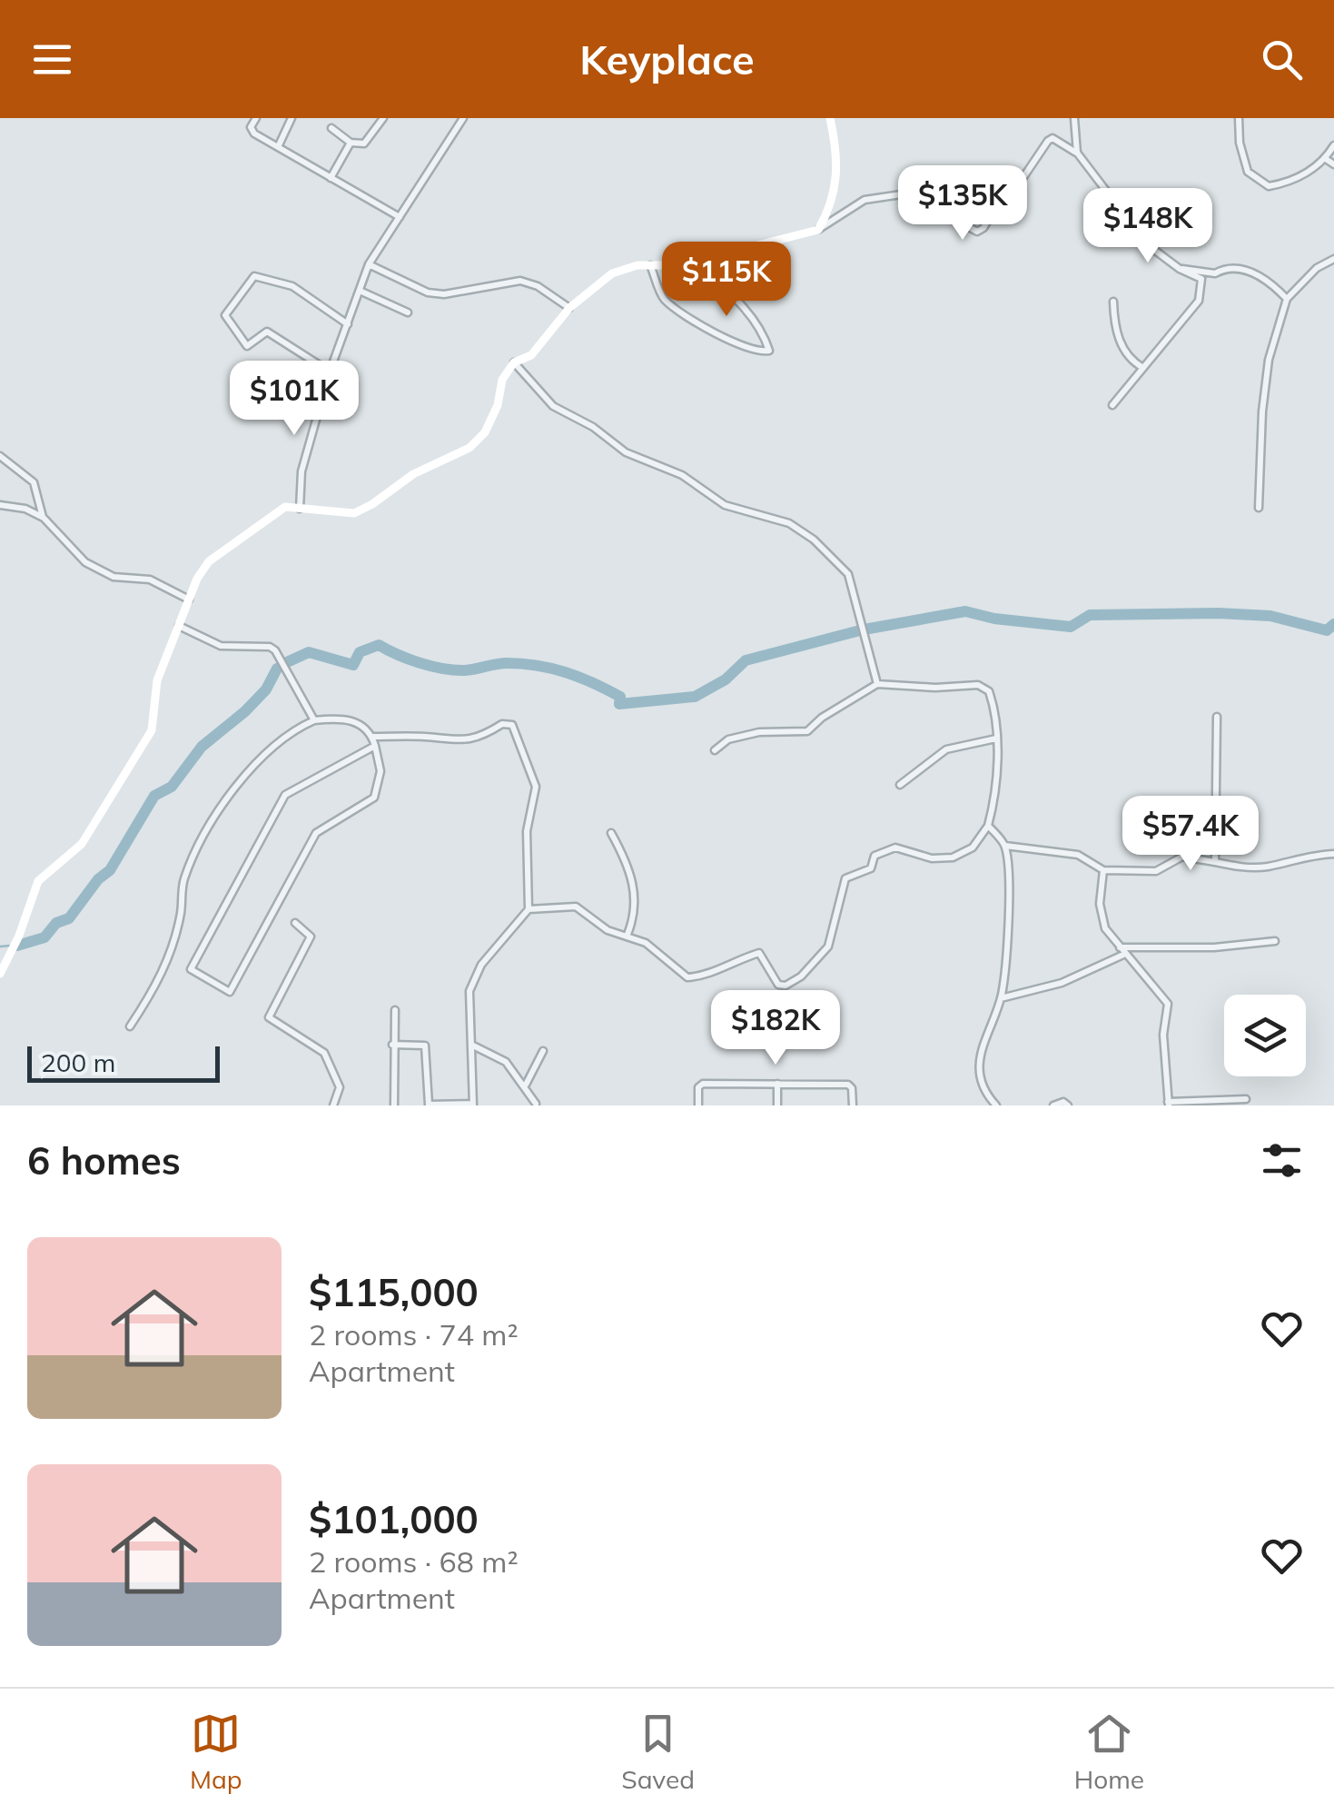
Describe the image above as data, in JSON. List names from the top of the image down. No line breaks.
{"scale_bar":"200 m","page":{"header":"Keyplace","price":["$135K","$148K","$115K","$101K","$57.4K","$182K"],"scale":"200 m","heading":"6 homes","list":[{"name":"$115,000","note":"2 rooms · 74 m² · Apartment"},{"name":"$101,000","note":"2 rooms · 68 m² · Apartment"}],"tabs":["Map","Saved","Home"]}}
